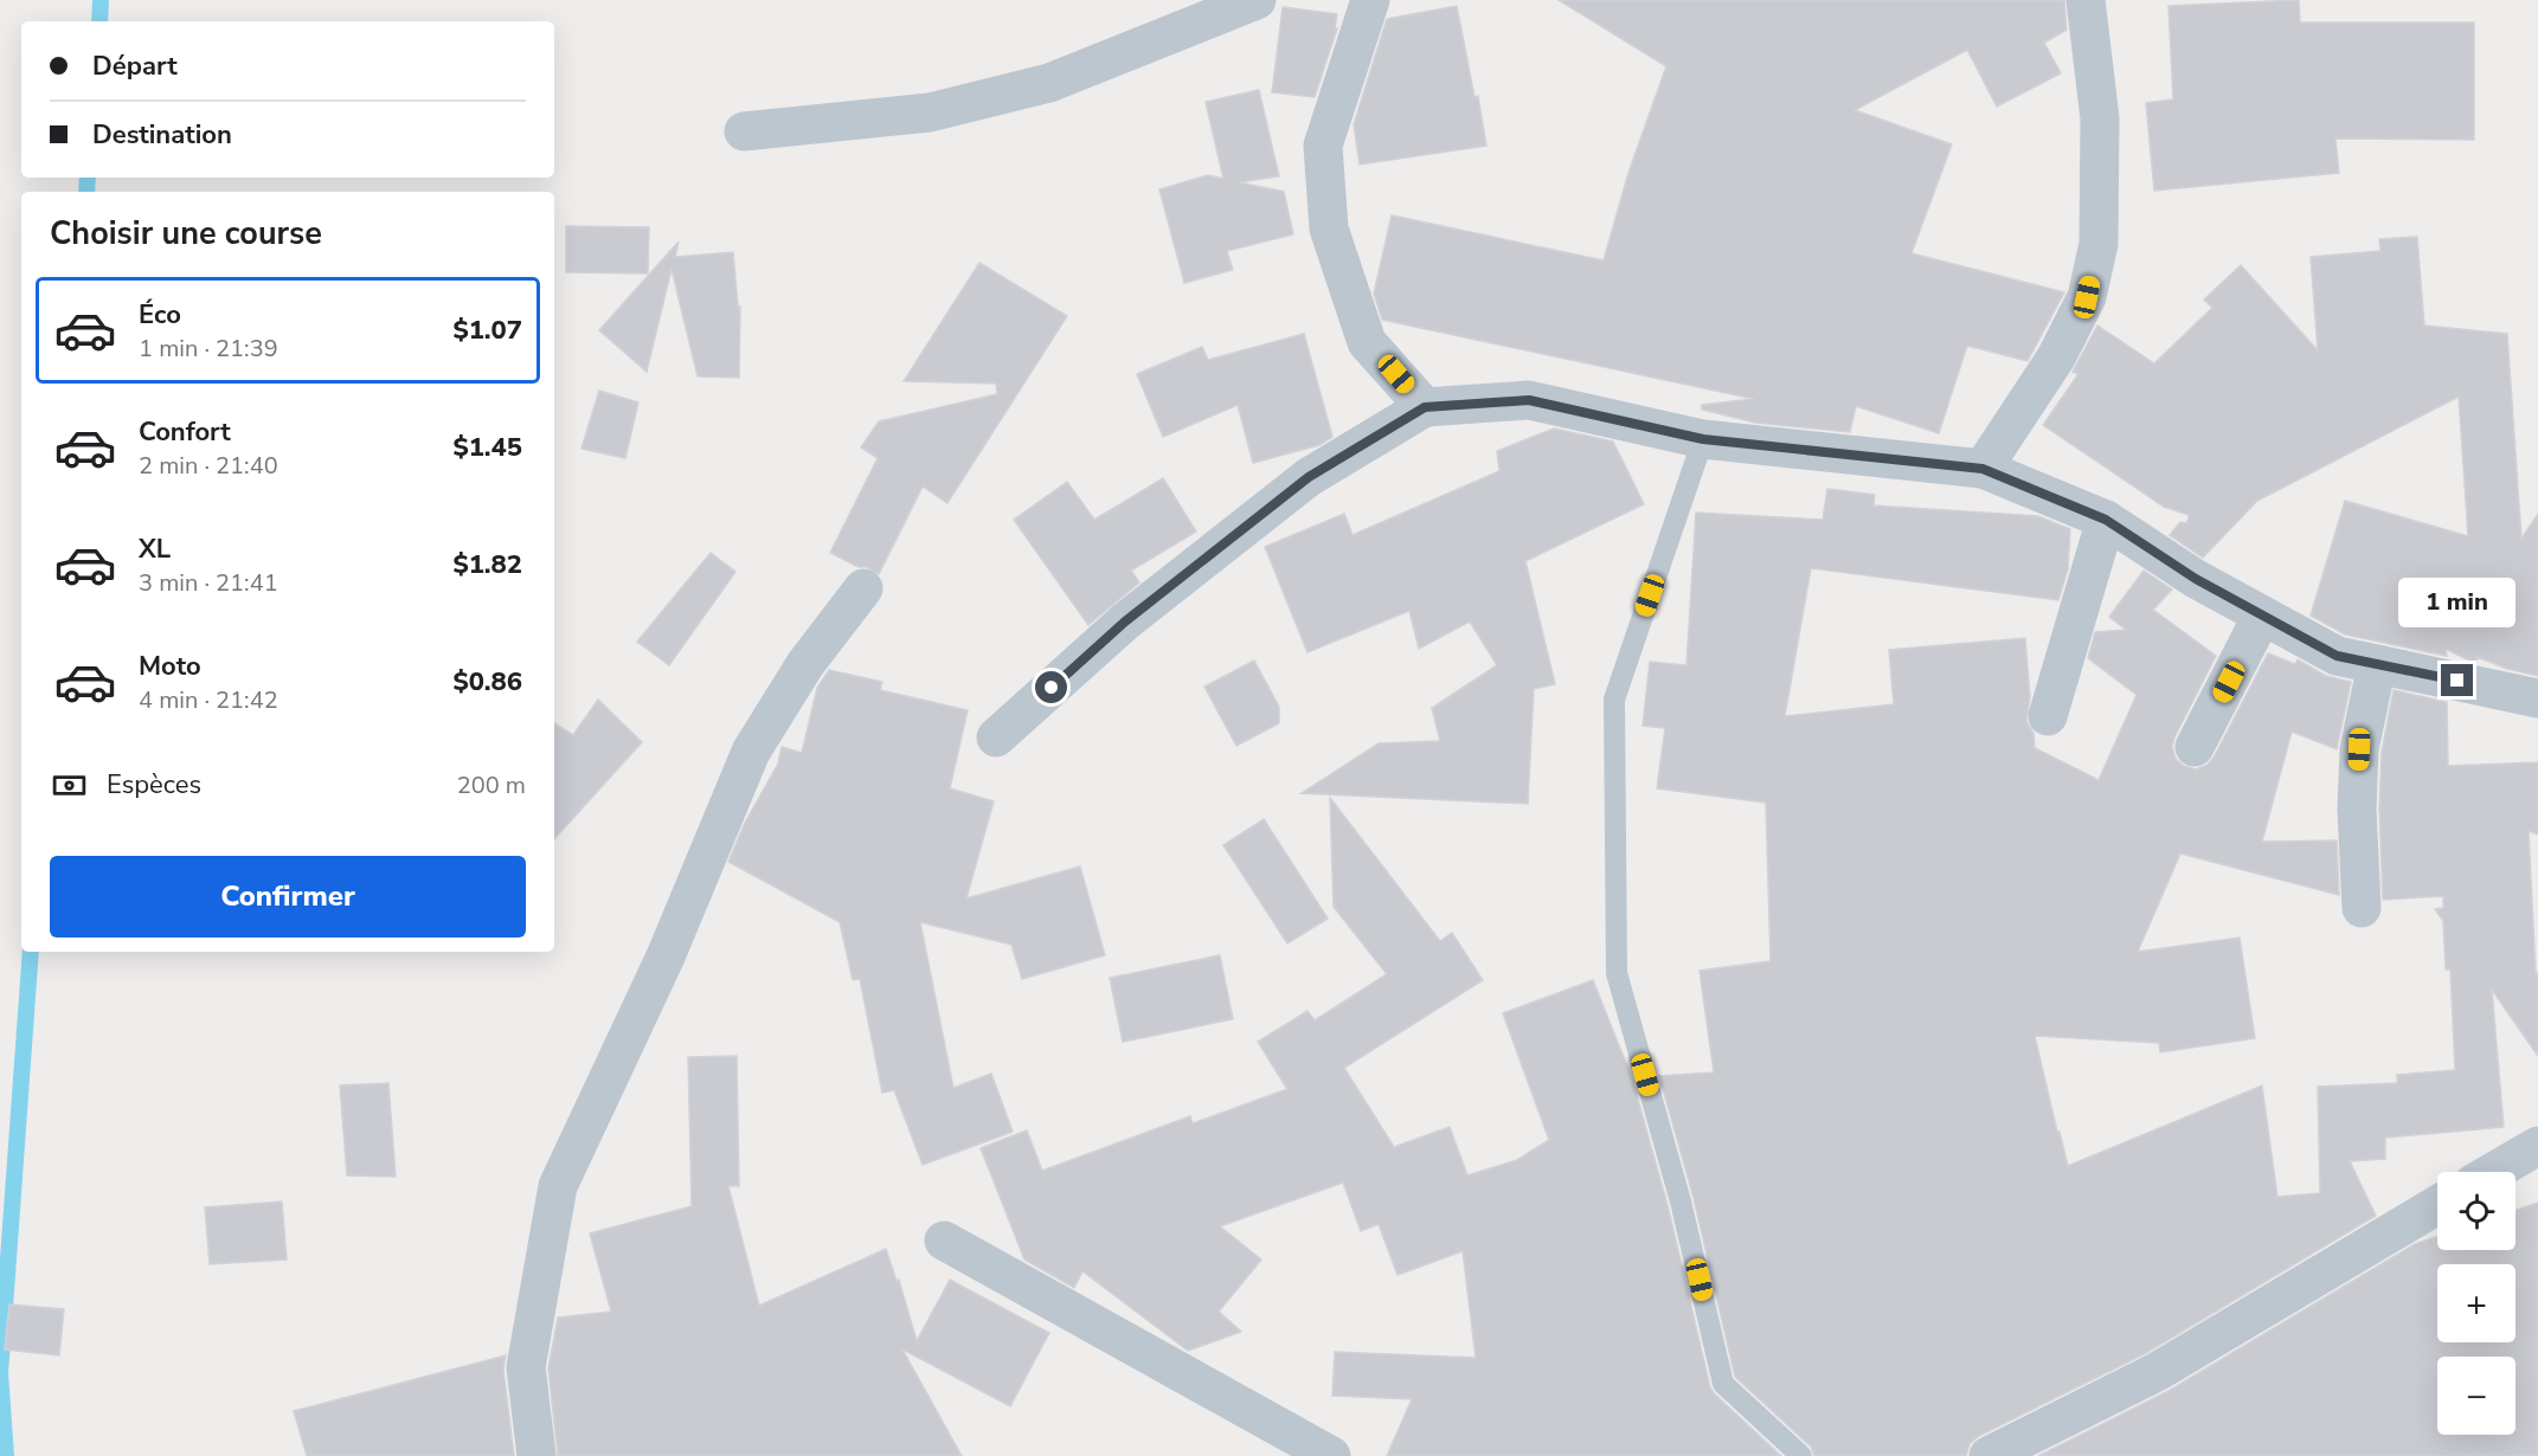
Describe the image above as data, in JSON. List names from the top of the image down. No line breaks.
{"page":{"banner":["Départ","Destination"],"heading":"Choisir une course","list":[{"name":"Éco","note":"1 min · 21:39","value":"$1.07"},{"name":"Confort","note":"2 min · 21:40","value":"$1.45"},{"name":"XL","note":"3 min · 21:41","value":"$1.82"},{"name":"Moto","note":"4 min · 21:42","value":"$0.86"}],"bubble":"1 min","pay":["Espèces","200 m"],"buttons":"Confirmer","map_buttons":["+","−"]}}
